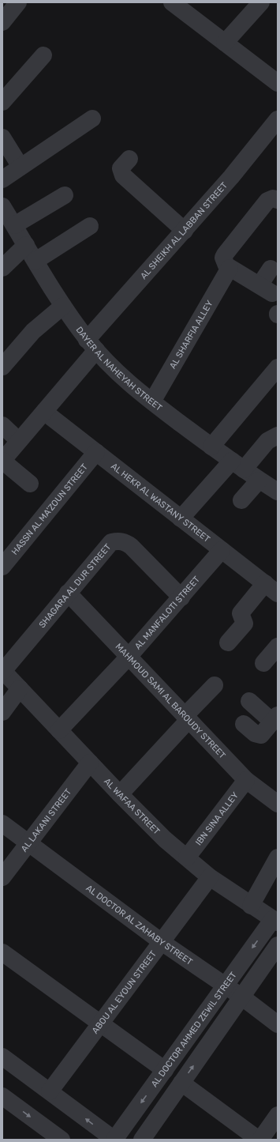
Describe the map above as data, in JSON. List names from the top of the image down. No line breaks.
{"streets":{"street":["AL SHEIKH AL LABBAN STREET","AL SHARFIA ALLEY","DAYER AL NAHEYAH STREET","AL HEKR AL WASTANY STREET","HASSN AL MA'ZOUN STREET","SHAGARA AL DUR STREET","AL MANFALOTI STREET","MAHMOUD SAMI AL BAROUDY STREET","AL WAFAA STREET","IBN SINA ALLEY","AL LAKANI STREET","AL DOCTOR AL ZAHABY STREET","ABOU AL EYOUN STREET","AL DOCTOR AHMED ZEWIL STREET"]},"crossings":[["AL SHEIKH AL LABBAN STREET","DAYER AL NAHEYAH STREET"],["AL SHEIKH AL LABBAN STREET","AL HEKR AL WASTANY STREET"],["AL SHARFIA ALLEY","DAYER AL NAHEYAH STREET"],["AL HEKR AL WASTANY STREET","HASSN AL MA'ZOUN STREET"],["AL HEKR AL WASTANY STREET","AL MANFALOTI STREET"],["SHAGARA AL DUR STREET","AL MANFALOTI STREET"],["SHAGARA AL DUR STREET","MAHMOUD SAMI AL BAROUDY STREET"],["SHAGARA AL DUR STREET","AL WAFAA STREET"],["AL MANFALOTI STREET","MAHMOUD SAMI AL BAROUDY STREET"],["AL MANFALOTI STREET","AL WAFAA STREET"],["MAHMOUD SAMI AL BAROUDY STREET","IBN SINA ALLEY"],["AL WAFAA STREET","IBN SINA ALLEY"],["AL WAFAA STREET","AL LAKANI STREET"],["AL WAFAA STREET","ABOU AL EYOUN STREET"],["AL WAFAA STREET","AL DOCTOR AHMED ZEWIL STREET"],["AL LAKANI STREET","AL DOCTOR AL ZAHABY STREET"],["AL DOCTOR AL ZAHABY STREET","ABOU AL EYOUN STREET"],["AL DOCTOR AL ZAHABY STREET","AL DOCTOR AHMED ZEWIL STREET"]]}
